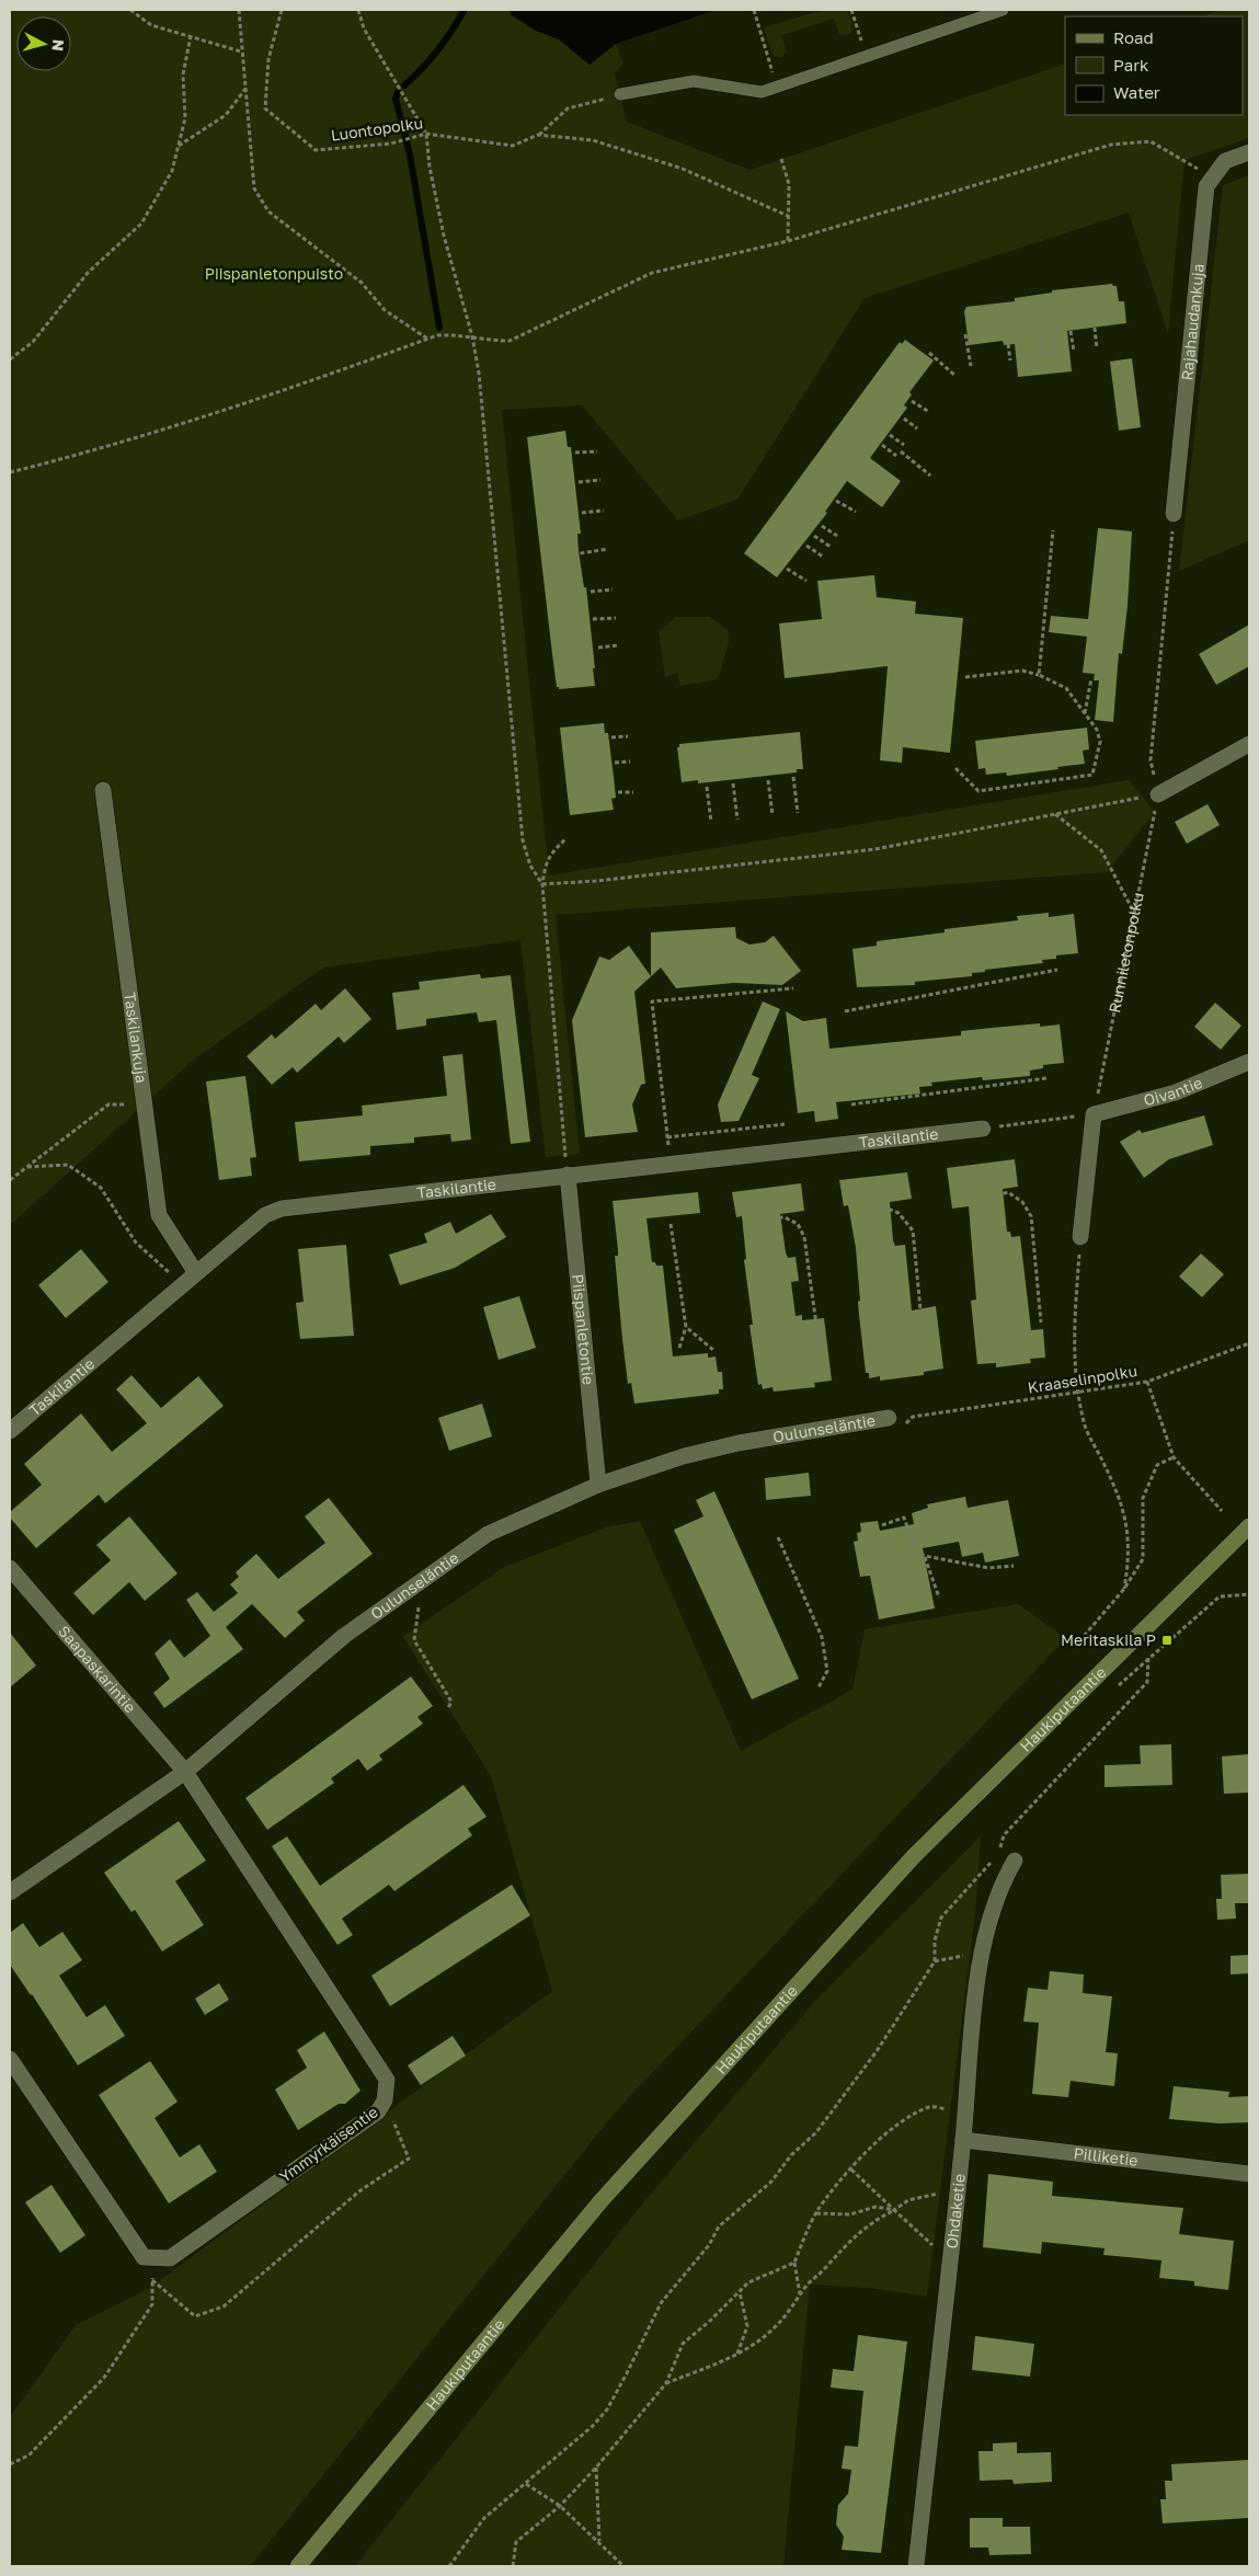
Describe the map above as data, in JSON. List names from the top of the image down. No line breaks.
{"streets":{"main road":["Haukiputaantie"],"street":["Rajahaudankuja","Taskilankuja","Oivantie","Taskilantie","Piispanletontie","Oulunseläntie","Saapaskarintie","Ymmyrkäisentie","Pilliketie","Ohdaketie"],"path":["Luontopolku","Runniletonpolku","Kraaselinpolku"]},"crossings":[["Rajahaudankuja","Runniletonpolku"],["Runniletonpolku","Oivantie"],["Taskilankuja","Taskilantie"],["Taskilantie","Piispanletontie"],["Piispanletontie","Oulunseläntie"],["Oulunseläntie","Saapaskarintie"],["Oulunseläntie","Ymmyrkäisentie"],["Saapaskarintie","Ymmyrkäisentie"],["Pilliketie","Ohdaketie"]],"parks":["Piispanletonpuisto"],"places":{"transit":["Meritaskila P"]},"legend":["Road","Park","Water"],"north":"right"}
